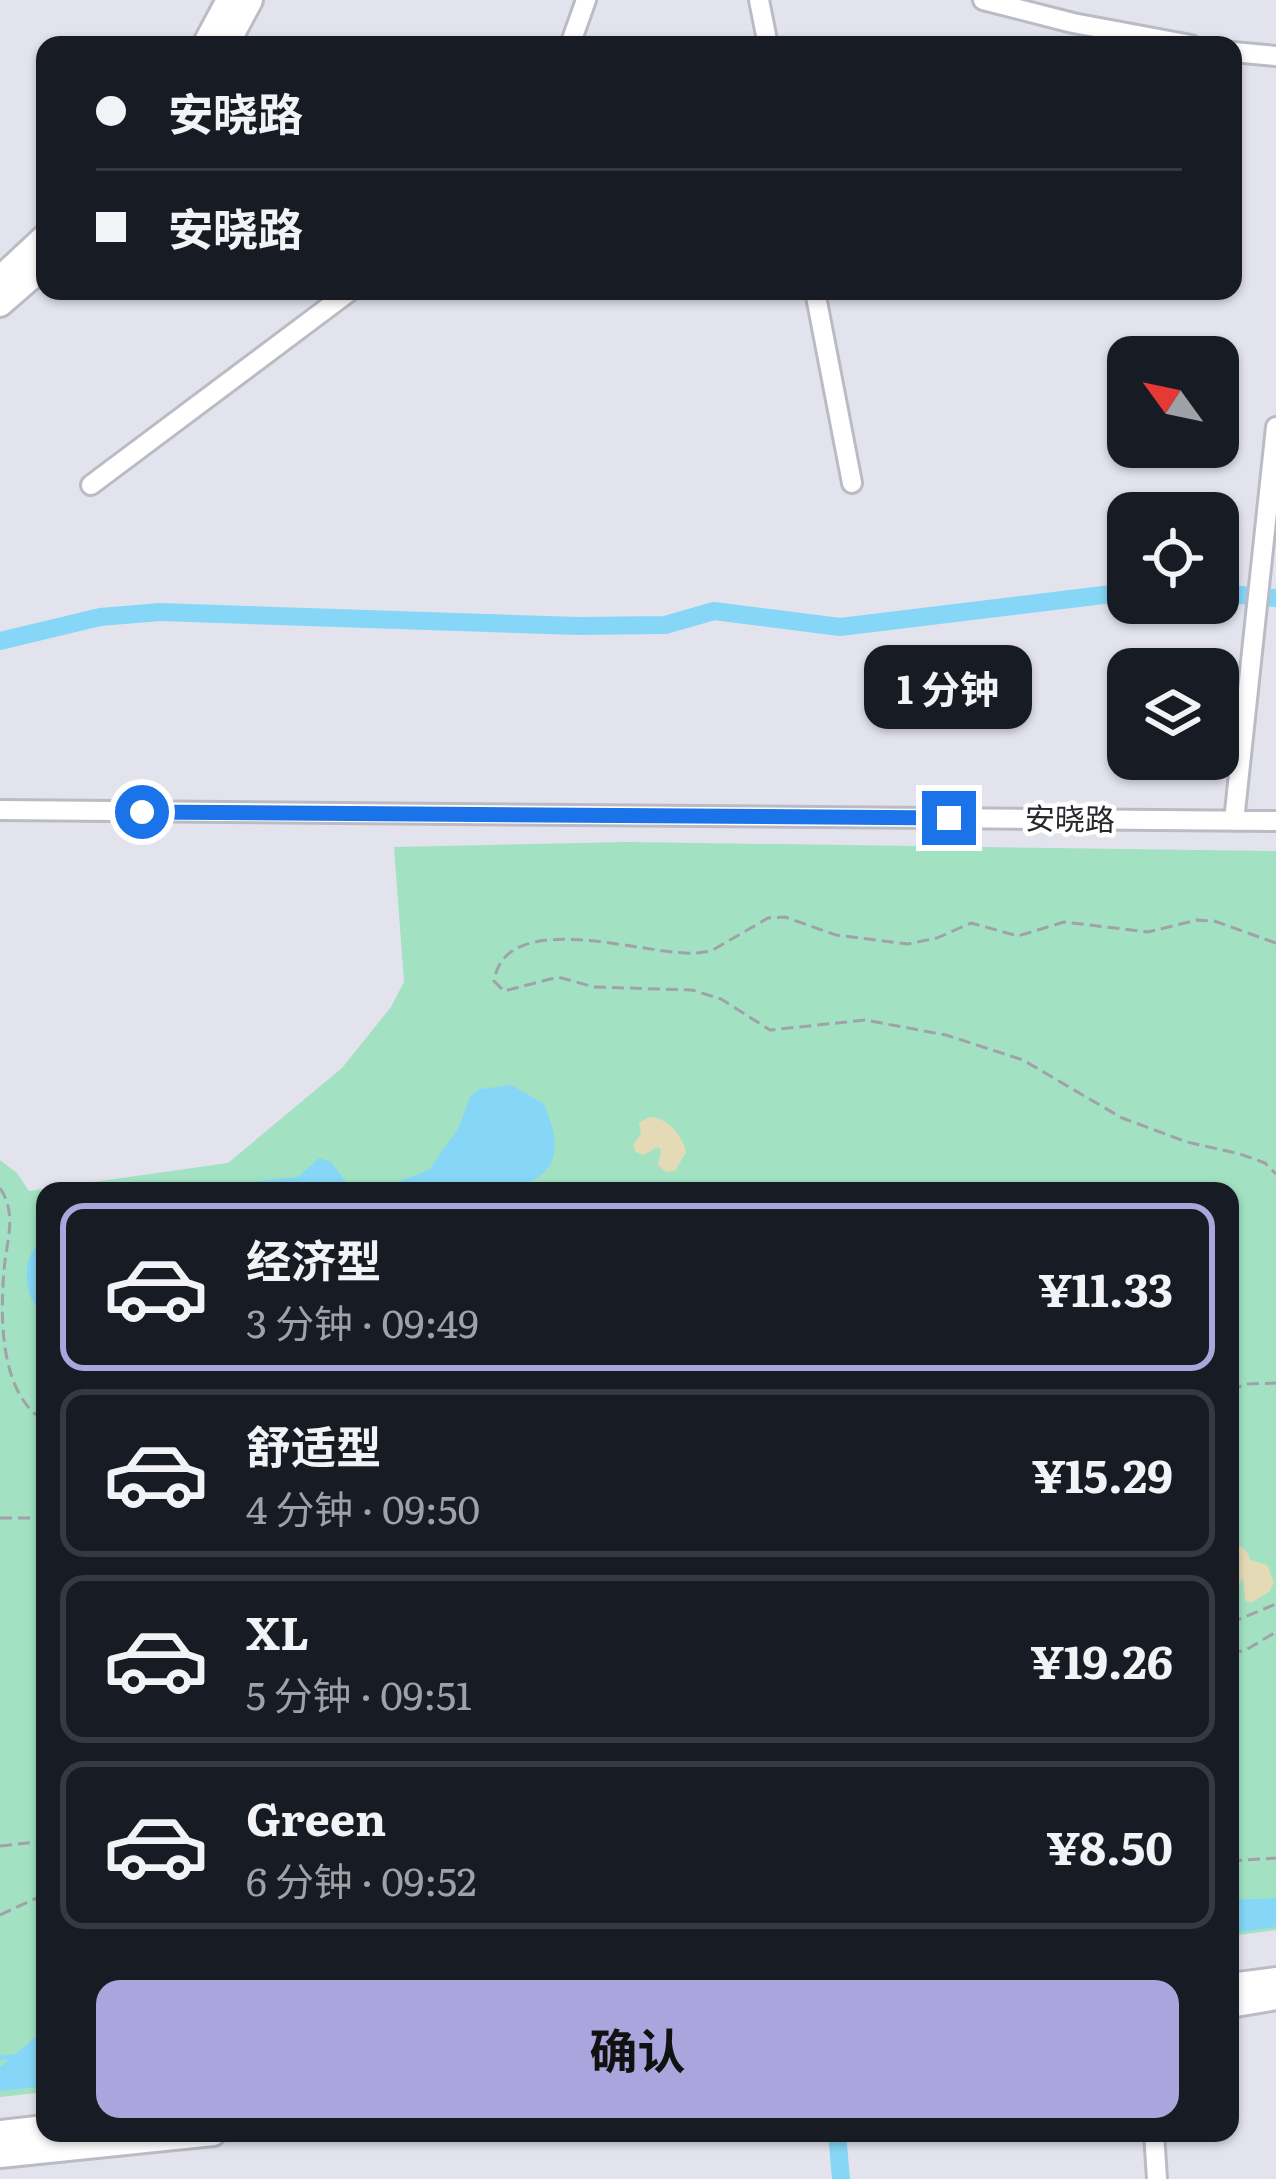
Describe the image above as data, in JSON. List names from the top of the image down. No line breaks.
{"streets":{"street":["安晓路"]},"north":"top left","page":{"banner":["安晓路","安晓路"],"bubble":"1 分钟","list":[{"name":"经济型","note":"3 分钟 · 09:49","value":"¥11.33"},{"name":"舒适型","note":"4 分钟 · 09:50","value":"¥15.29"},{"name":"XL","note":"5 分钟 · 09:51","value":"¥19.26"},{"name":"Green","note":"6 分钟 · 09:52","value":"¥8.50"}],"buttons":"确认"}}
